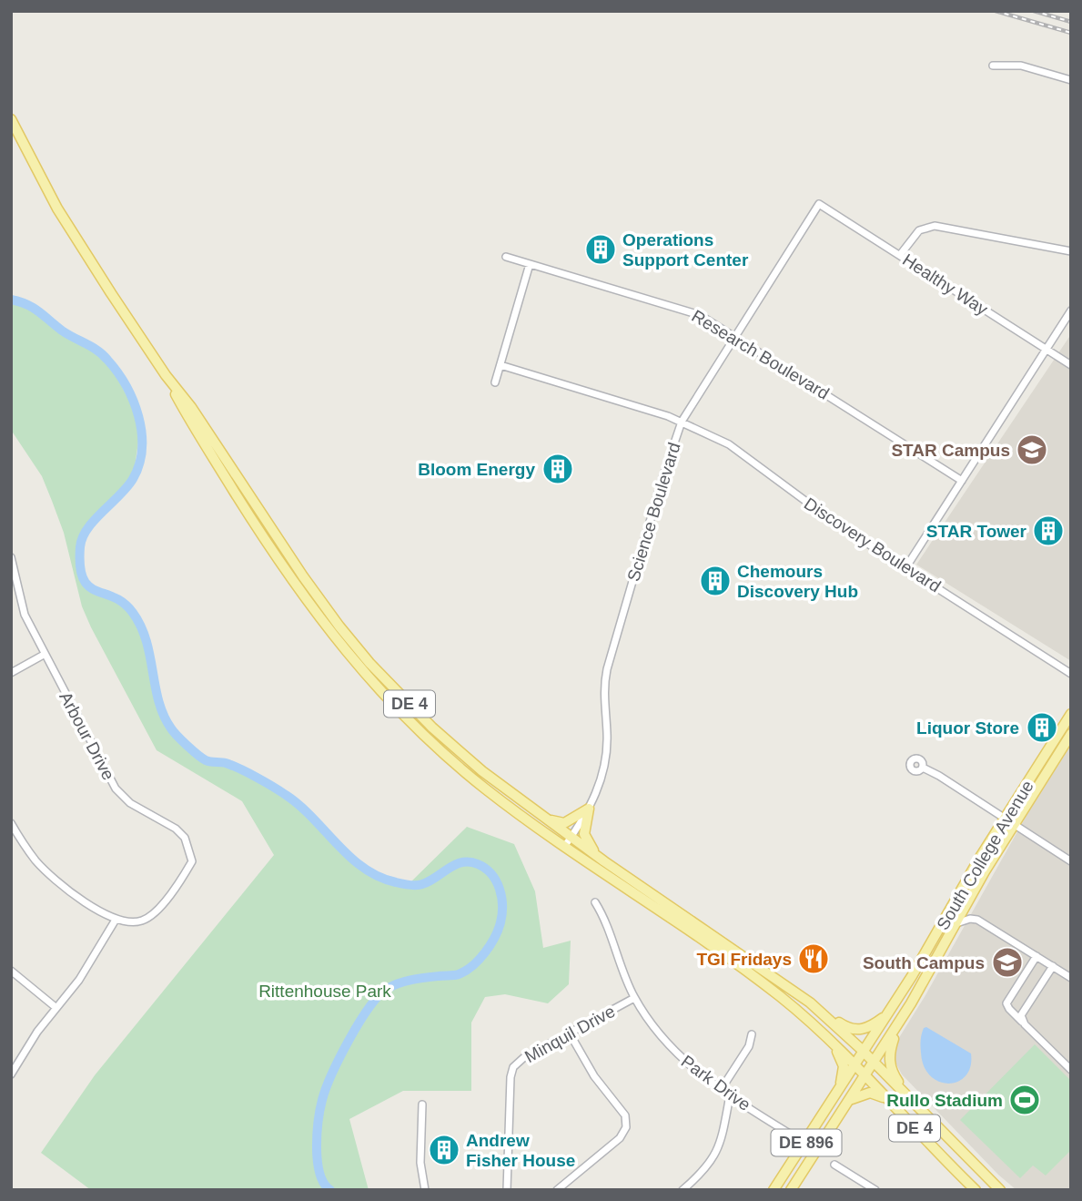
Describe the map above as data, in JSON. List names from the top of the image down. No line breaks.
{"streets":{"main road":["DE 4","South College Avenue","DE 896"],"street":["Healthy Way","Research Boulevard","Science Boulevard","Discovery Boulevard","Arbour Drive","Minquil Drive","Park Drive"]},"crossings":[["Healthy Way","Science Boulevard"],["Research Boulevard","Science Boulevard"],["Science Boulevard","Discovery Boulevard"],["Science Boulevard","DE 4"],["DE 4","South College Avenue"],["DE 4","DE 896"],["South College Avenue","Park Drive"],["South College Avenue","DE 896"],["Minquil Drive","Park Drive"]],"parks":["Rittenhouse Park"],"places":{"building":["Operations Support Center","Bloom Energy","STAR Tower","Chemours Discovery Hub","Liquor Store","Andrew Fisher House"],"school or university":["STAR Campus","South Campus"],"restaurant":["TGI Fridays"],"sports":["Rullo Stadium"]}}
